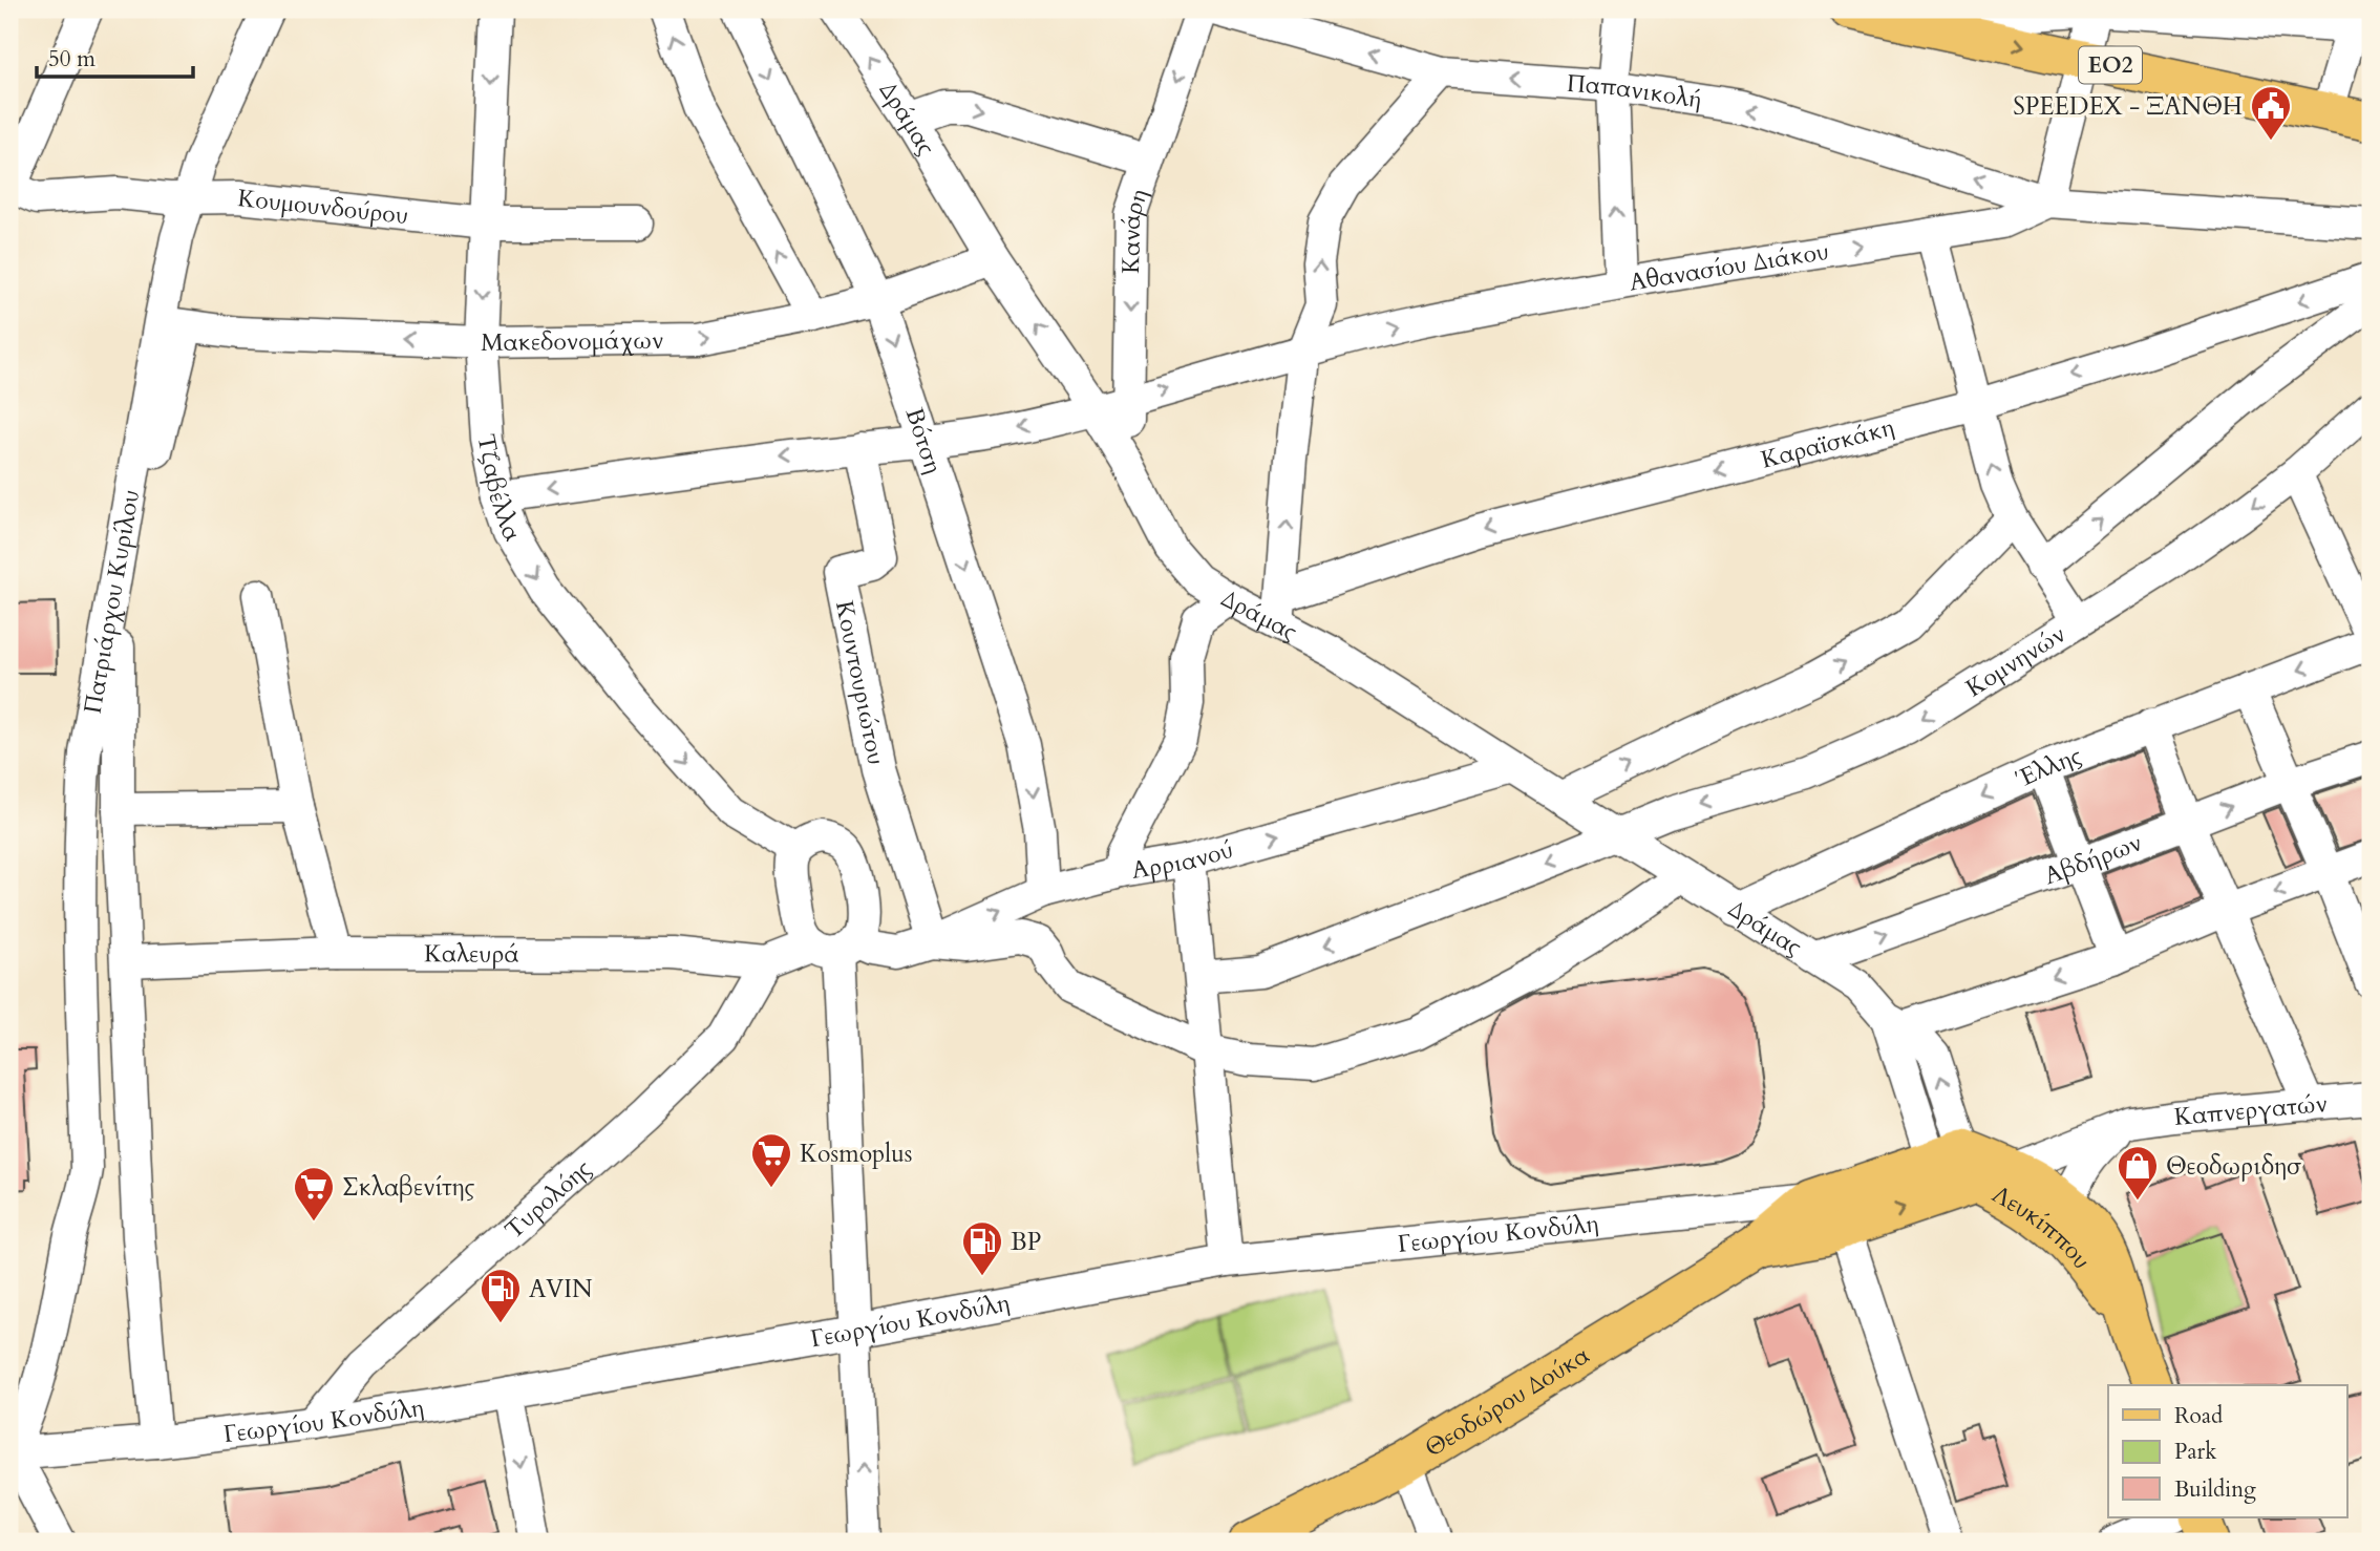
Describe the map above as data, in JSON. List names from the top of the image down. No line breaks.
{"streets":{"main road":["ΕΟ2","Λευκίππου","Θεοδώρου Δούκα"],"street":["Παπανικολή","Δράμας","Κουμουνδούρου","Κανάρη","Αθανασίου Διάκου","Μακεδονομάχων","Βότση","Καραϊσκάκη","Τζαβέλλα","Πατριάρχου Κυρίλου","Κομνηνών","Κουντουριώτου","Έλλης","Αρριανού","Αβδήρων","Καλευρά","Καπνεργατών","Τυρολόης","Γεωργίου Κονδύλη"]},"crossings":[["Παπανικολή","Αθανασίου Διάκου"],["Δράμας","Κανάρη"],["Δράμας","Αθανασίου Διάκου"],["Δράμας","Μακεδονομάχων"],["Δράμας","Καραϊσκάκη"],["Δράμας","Κομνηνών"],["Δράμας","Έλλης"],["Δράμας","Αρριανού"],["Δράμας","Αβδήρων"],["Δράμας","Καπνεργατών"],["Δράμας","Λευκίππου"],["Δράμας","Θεοδώρου Δούκα"],["Κουμουνδούρου","Τζαβέλλα"],["Κουμουνδούρου","Πατριάρχου Κυρίλου"],["Κανάρη","Αθανασίου Διάκου"],["Μακεδονομάχων","Βότση"],["Μακεδονομάχων","Τζαβέλλα"],["Μακεδονομάχων","Πατριάρχου Κυρίλου"],["Βότση","Αρριανού"],["Τζαβέλλα","Αρριανού"],["Τζαβέλλα","Καλευρά"],["Πατριάρχου Κυρίλου","Γεωργίου Κονδύλη"],["Κουντουριώτου","Αρριανού"],["Αρριανού","Καλευρά"],["Καλευρά","Τυρολόης"],["Καπνεργατών","Λευκίππου"],["Καπνεργατών","Θεοδώρου Δούκα"],["Τυρολόης","Γεωργίου Κονδύλη"],["Λευκίππου","Θεοδώρου Δούκα"],["Γεωργίου Κονδύλη","Θεοδώρου Δούκα"]],"one_way":["Παπανικολή","Αθανασίου Διάκου"],"places":{"public building":["SPEEDEX - ΞΑΝΘΗ"],"supermarket":["Kosmoplus","Σκλαβενίτης"],"shop":["Θεοδωριδησ"],"fuel station":["BP","AVIN"]},"legend":["Road","Park","Building"],"scale_bar":"50 m"}
